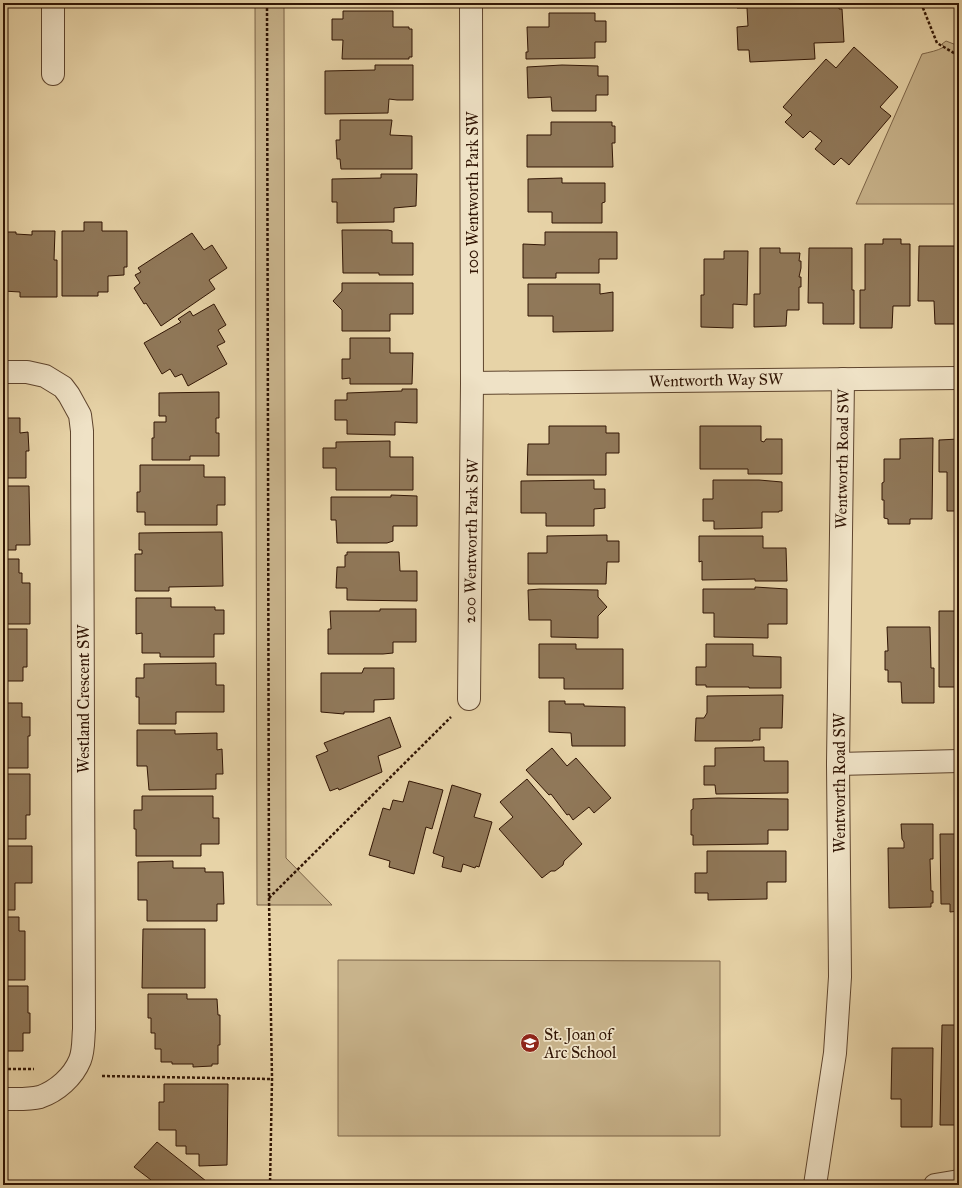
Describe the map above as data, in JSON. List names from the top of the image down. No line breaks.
{"streets":{"street":["100 Wentworth Park SW","Wentworth Way SW","Wentworth Road SW","200 Wentworth Park SW","Westland Crescent SW"]},"crossings":[["100 Wentworth Park SW","Wentworth Way SW"],["100 Wentworth Park SW","200 Wentworth Park SW"],["Wentworth Way SW","Wentworth Road SW"],["Wentworth Way SW","200 Wentworth Park SW"]],"places":{"school or university":["St. Joan of Arc School"]}}
